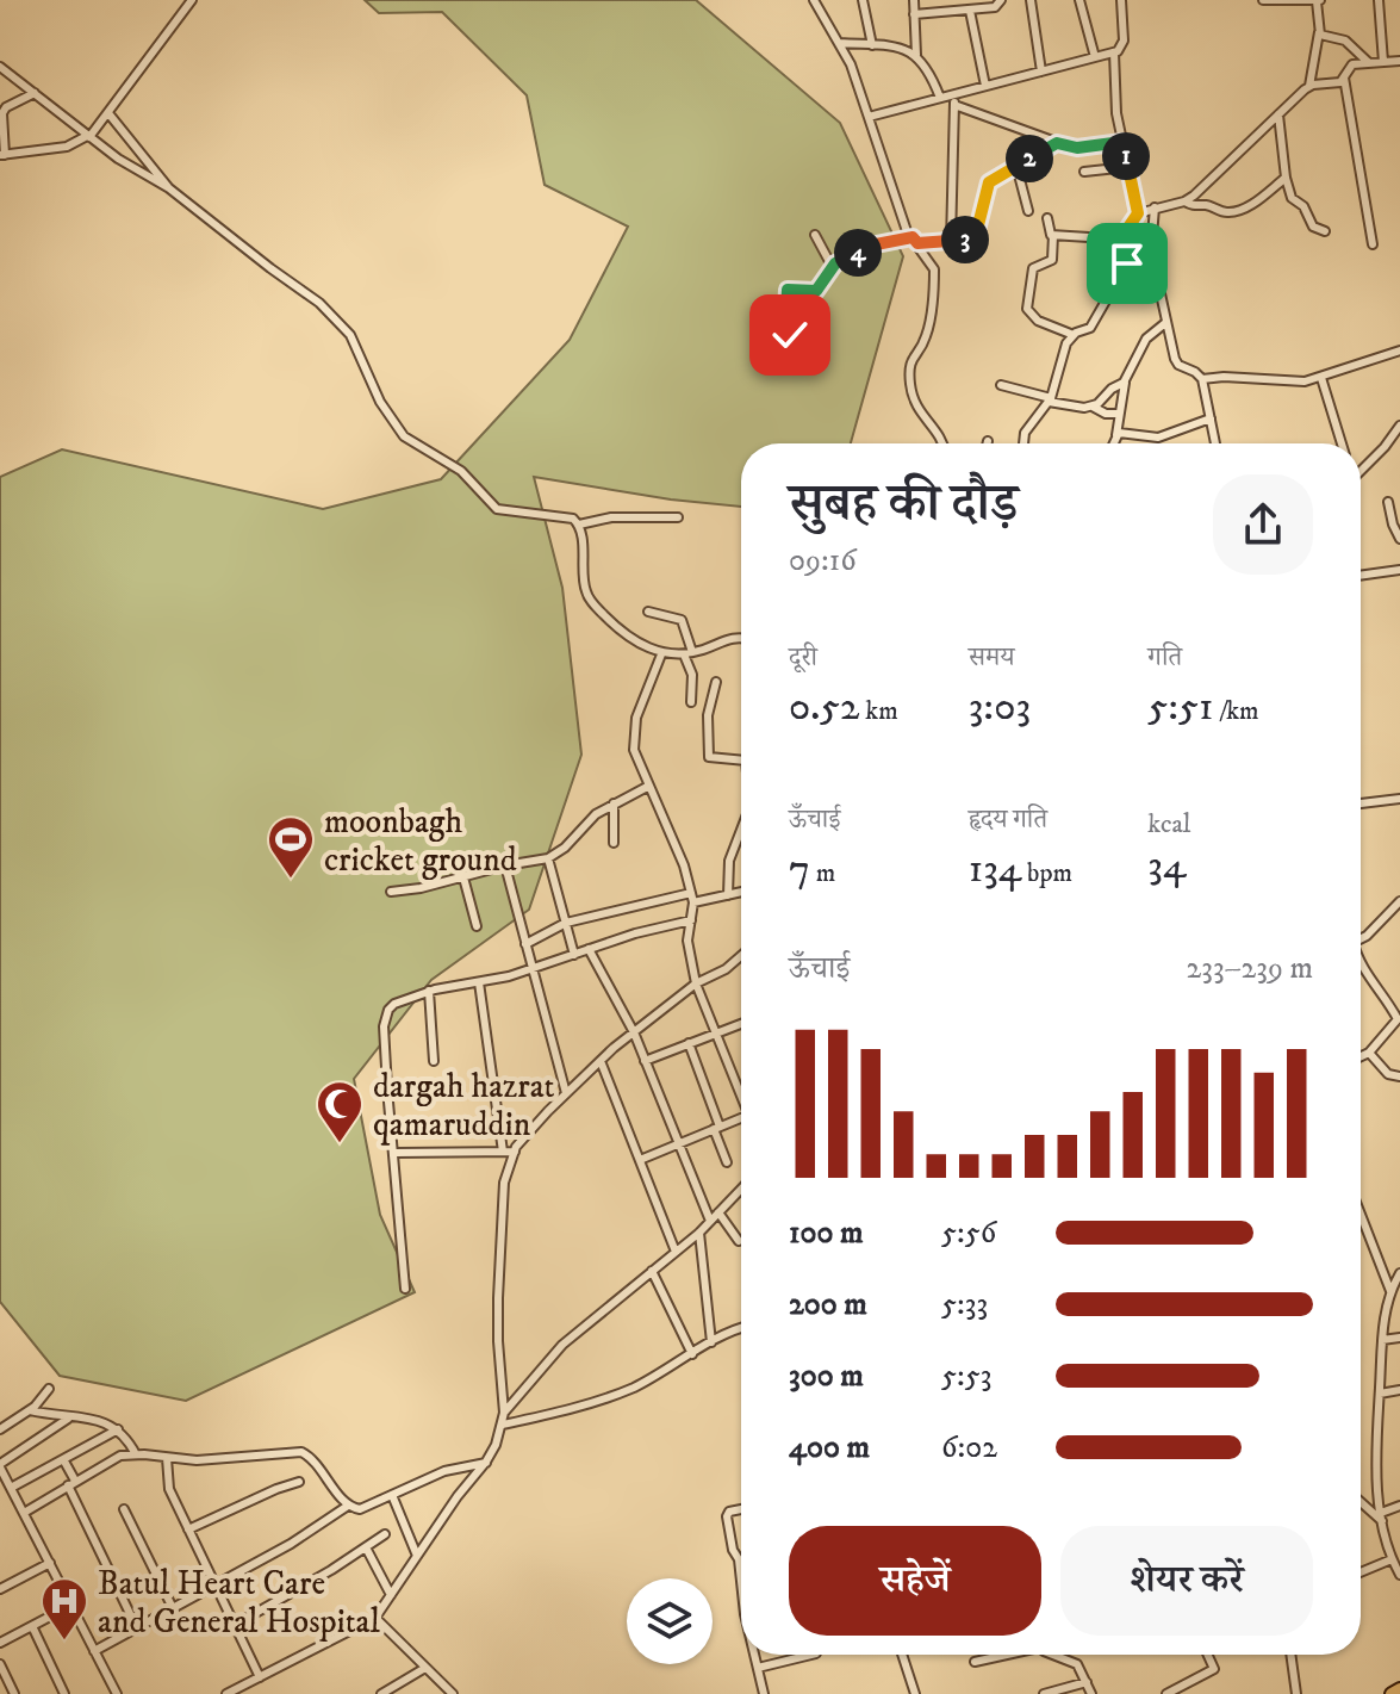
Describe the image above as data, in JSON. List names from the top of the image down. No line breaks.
{"places":{"sports":["moonbagh cricket ground"],"mosque":["dargah hazrat qamaruddin"],"hospital":["Batul Heart Care and General Hospital"]},"page":{"pins":["1","2","3","4"],"heading":["सुबह की दौड़","09:16"],"stats":[["दूरी","0.52 km"],["समय","3:03"],["गति","5:51 /km"],["ऊँचाई","7 m"],["हृदय गति","134 bpm"],["kcal","34"]],"chart":["ऊँचाई","233–239 m"],"list":[{"name":"100 m","note":"5:56"},{"name":"200 m","note":"5:33"},{"name":"300 m","note":"5:53"},{"name":"400 m","note":"6:02"}],"buttons":["सहेजें","शेयर करें"]}}
